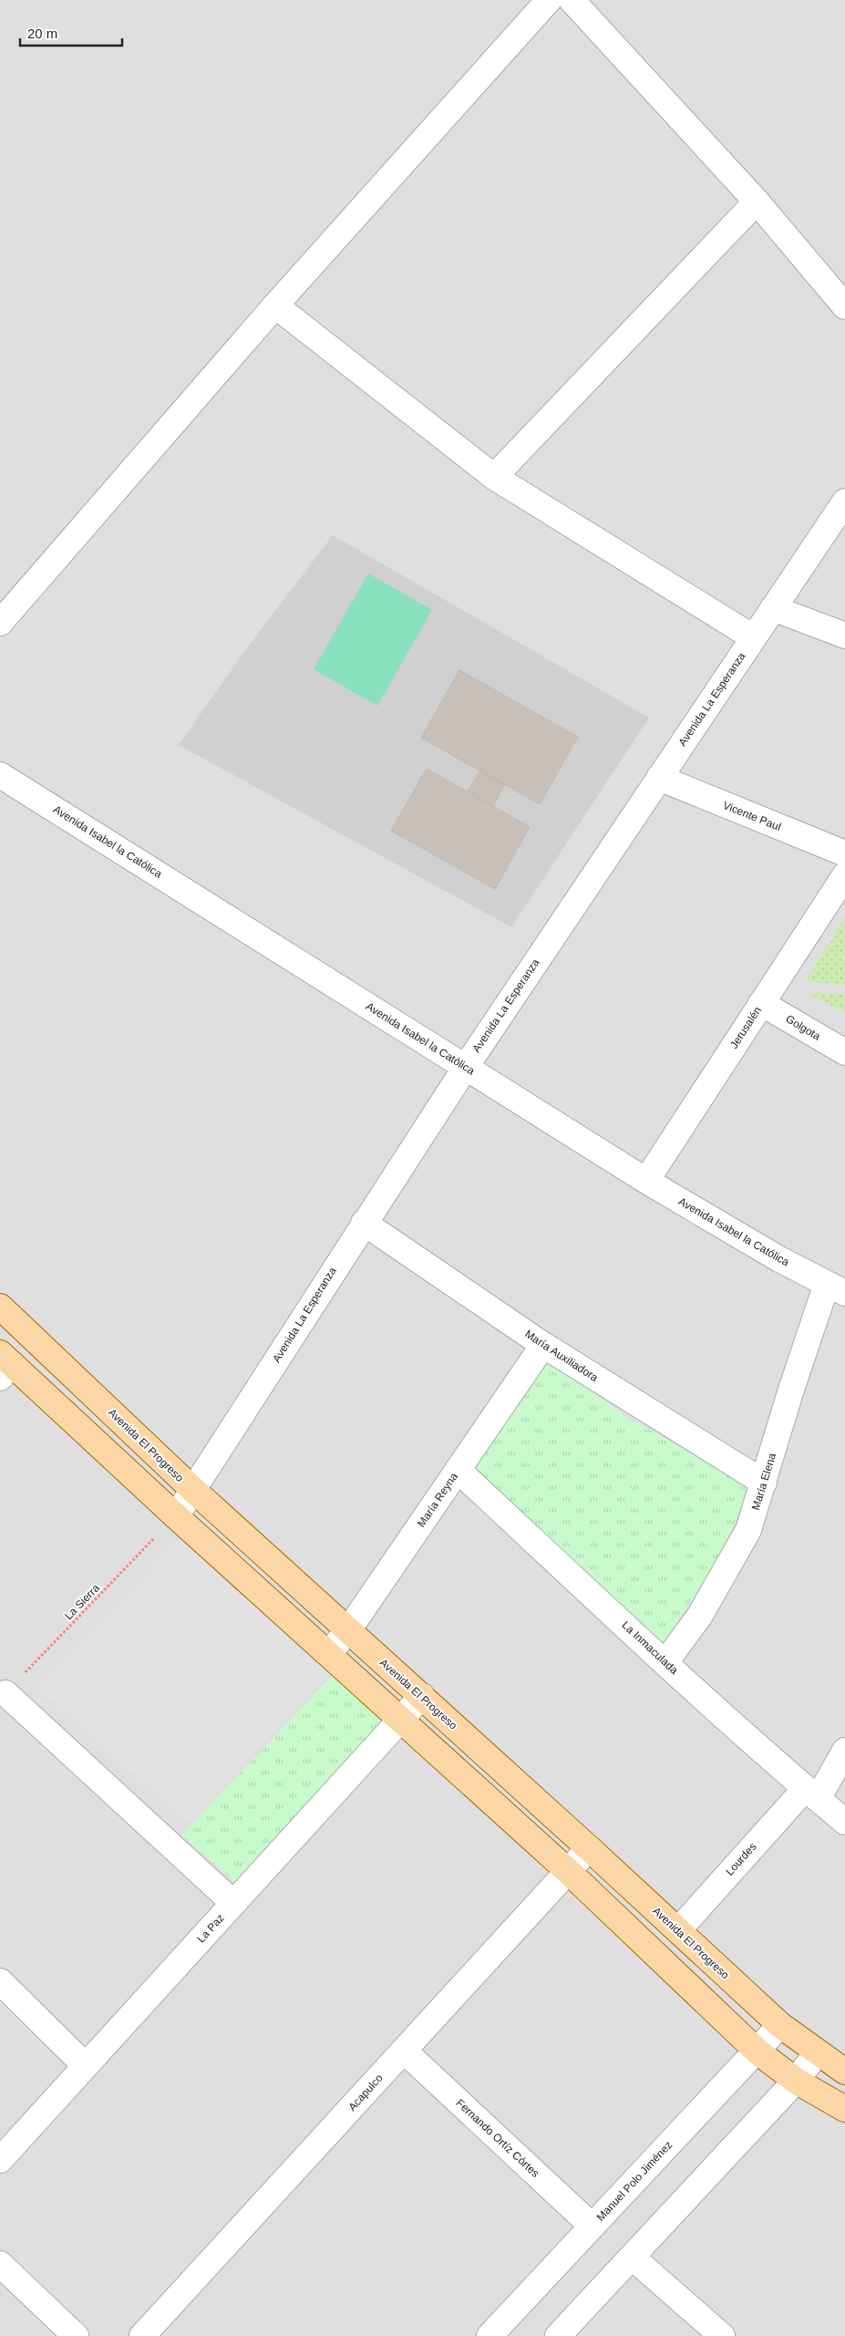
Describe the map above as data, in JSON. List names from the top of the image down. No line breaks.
{"streets":{"main road":["Avenida El Progreso"],"street":["Avenida La Esperanza","Vicente Paul","Avenida Isabel la Católica","Jerusalén","Golgota","María Auxiliadora","María Elena","María Reyna","La Inmaculada","Lourdes","La Paz","Acapulco","Fernando Ortíz Córtes","Manuel Polo Jiménez"],"path":["La Sierra"]},"crossings":[["Avenida La Esperanza","Vicente Paul"],["Avenida La Esperanza","Avenida Isabel la Católica"],["Avenida La Esperanza","María Auxiliadora"],["Avenida La Esperanza","Avenida El Progreso"],["Avenida La Esperanza","La Sierra"],["Avenida Isabel la Católica","Jerusalén"],["Avenida Isabel la Católica","María Elena"],["Jerusalén","Golgota"],["María Auxiliadora","María Elena"],["María Auxiliadora","María Reyna"],["Avenida El Progreso","María Reyna"],["Avenida El Progreso","Lourdes"],["Avenida El Progreso","La Paz"],["Avenida El Progreso","Acapulco"],["Avenida El Progreso","Manuel Polo Jiménez"],["María Elena","La Inmaculada"],["María Reyna","La Inmaculada"],["La Inmaculada","Lourdes"],["Acapulco","Fernando Ortíz Córtes"],["Fernando Ortíz Córtes","Manuel Polo Jiménez"]],"scale_bar":"20 m"}
